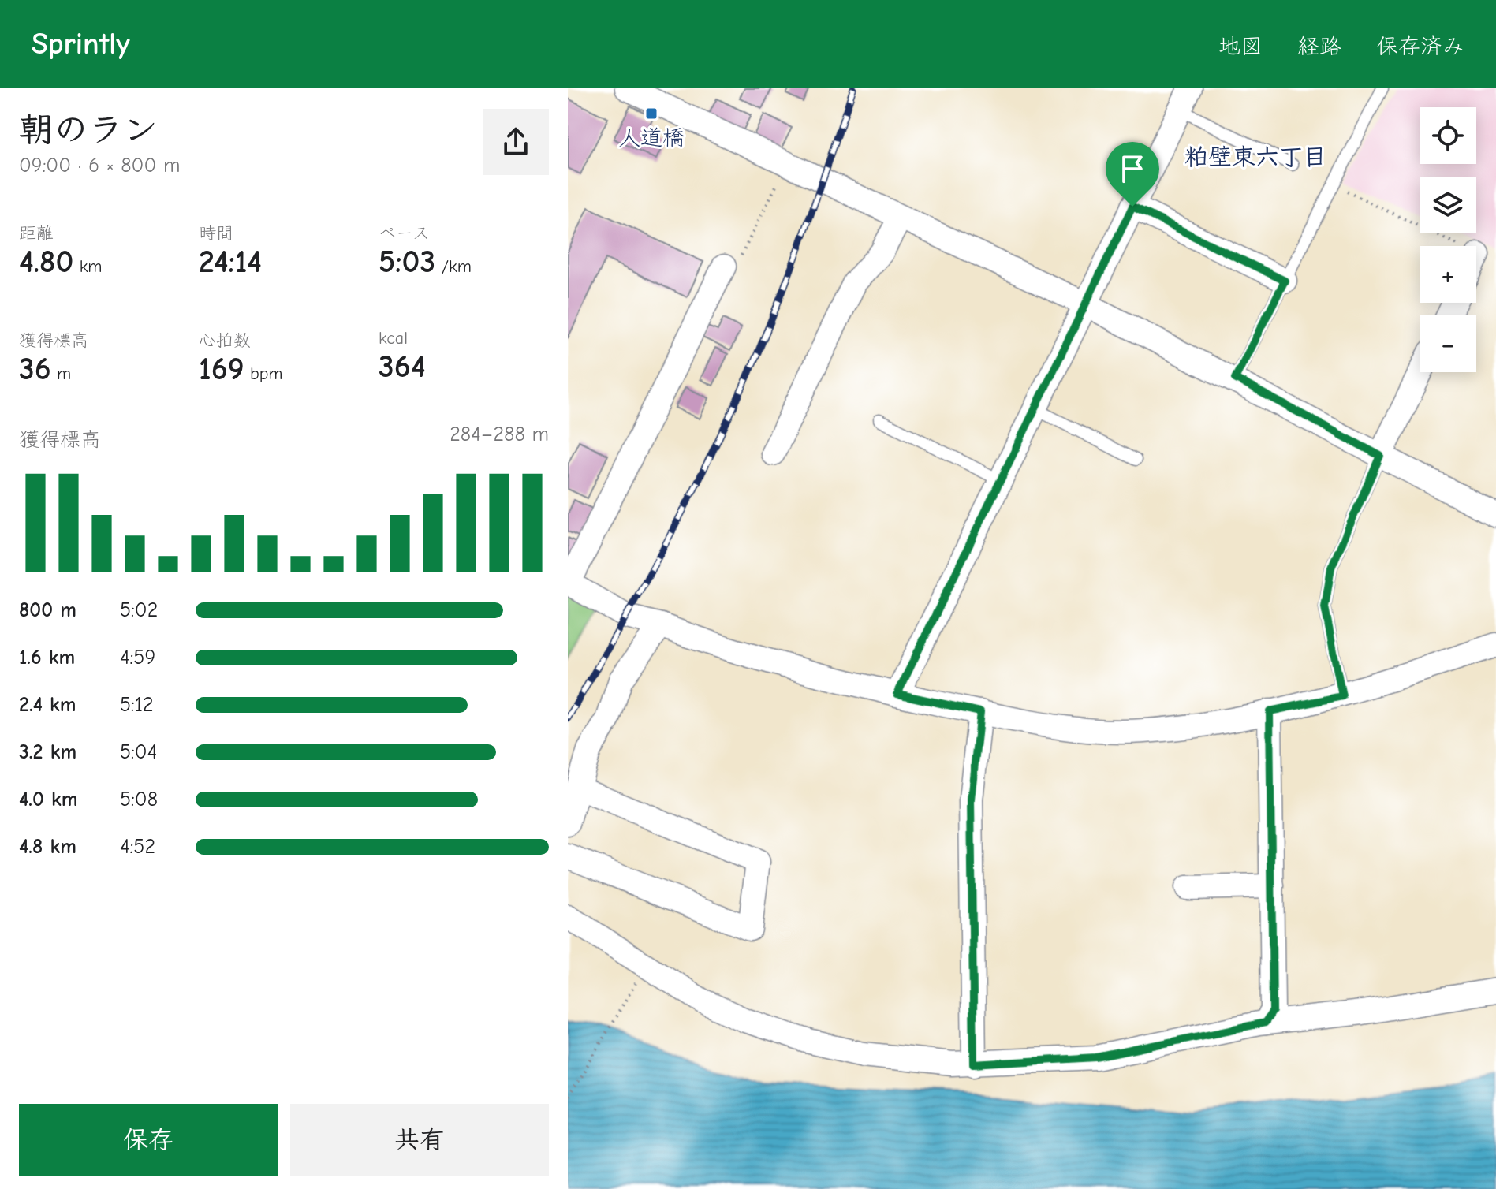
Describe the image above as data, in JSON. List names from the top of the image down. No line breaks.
{"districts":["粕壁東六丁目"],"places":{"transit":["人道橋"]},"page":{"header":"Sprintly","nav":["地図","経路","保存済み"],"heading":["朝のラン","09:00 · 6 × 800 m"],"map_buttons":["+","−"],"stats":[["距離","4.80 km"],["時間","24:14"],["ペース","5:03 /km"],["獲得標高","36 m"],["心拍数","169 bpm"],["kcal","364"]],"chart":["獲得標高","284–288 m"],"list":[{"name":"800 m","note":"5:02"},{"name":"1.6 km","note":"4:59"},{"name":"2.4 km","note":"5:12"},{"name":"3.2 km","note":"5:04"},{"name":"4.0 km","note":"5:08"},{"name":"4.8 km","note":"4:52"}],"buttons":["保存","共有"]}}
